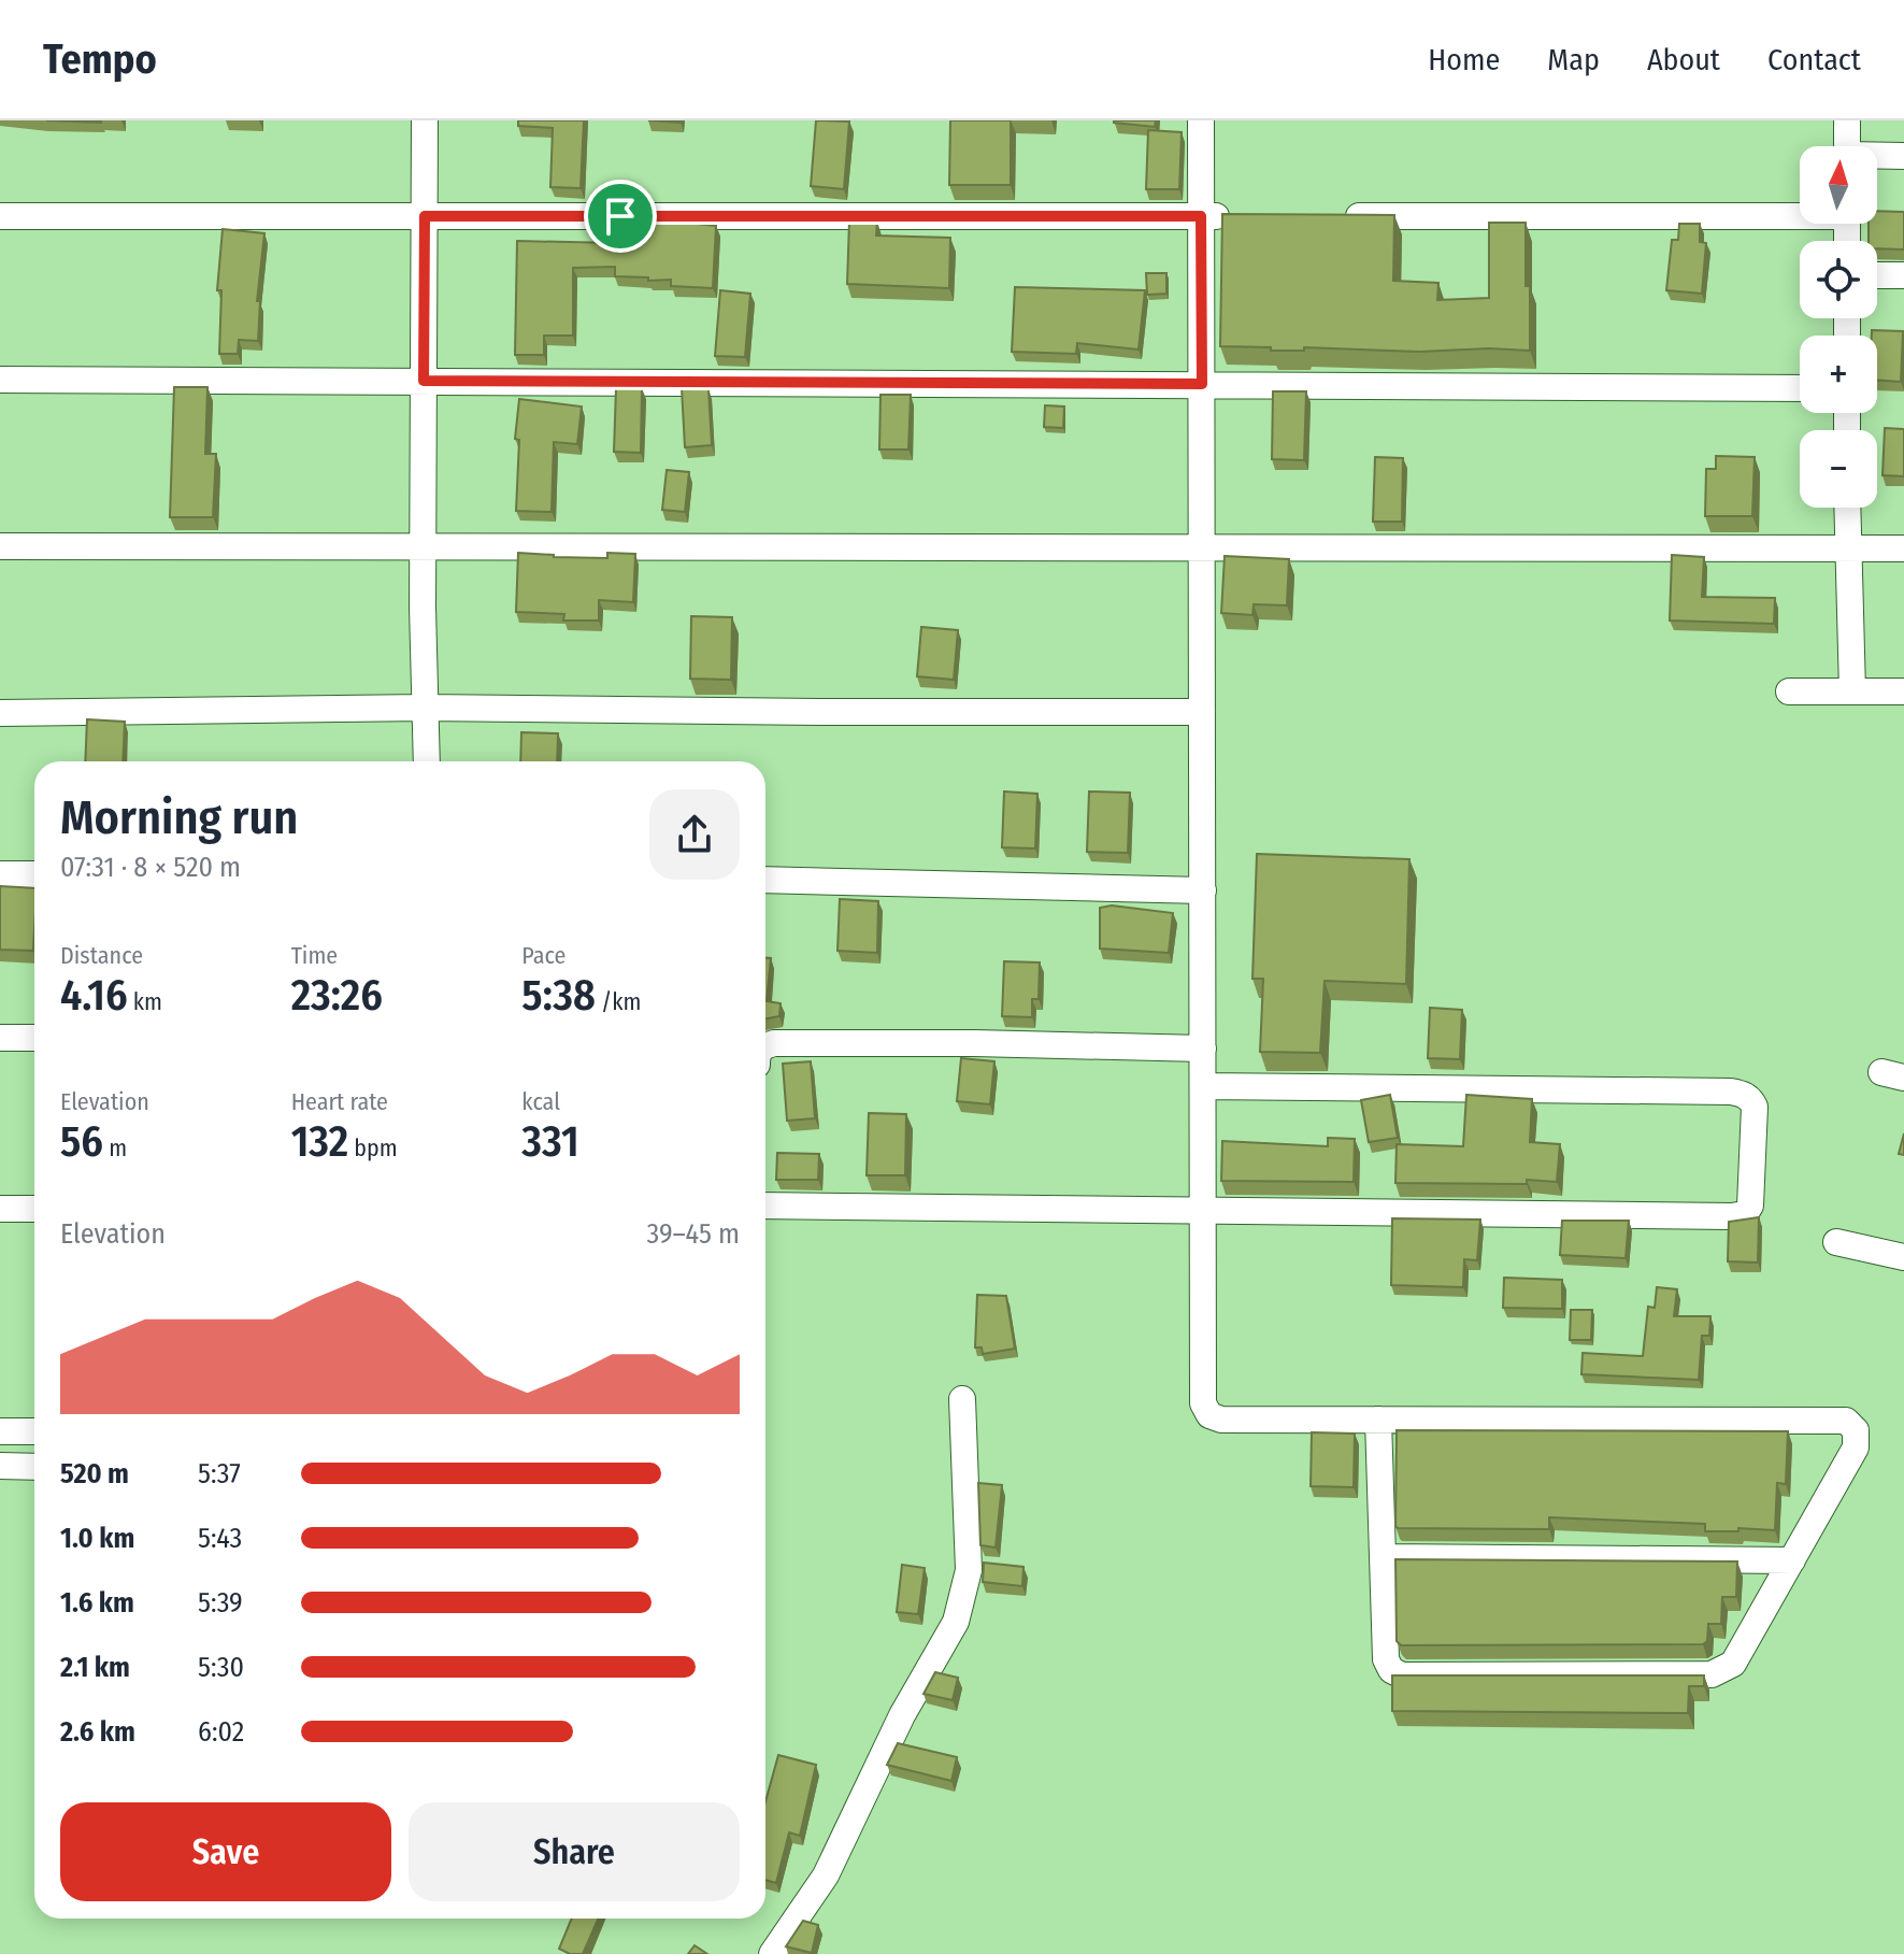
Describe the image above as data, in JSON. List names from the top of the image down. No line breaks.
{"north":"top","page":{"header":"Tempo","nav":["Home","Map","About","Contact"],"map_buttons":["+","−"],"heading":["Morning run","07:31 · 8 × 520 m"],"stats":[["Distance","4.16 km"],["Time","23:26"],["Pace","5:38 /km"],["Elevation","56 m"],["Heart rate","132 bpm"],["kcal","331"]],"chart":["Elevation","39–45 m"],"list":[{"name":"520 m","note":"5:37"},{"name":"1.0 km","note":"5:43"},{"name":"1.6 km","note":"5:39"},{"name":"2.1 km","note":"5:30"},{"name":"2.6 km","note":"6:02"}],"buttons":["Save","Share"]}}
